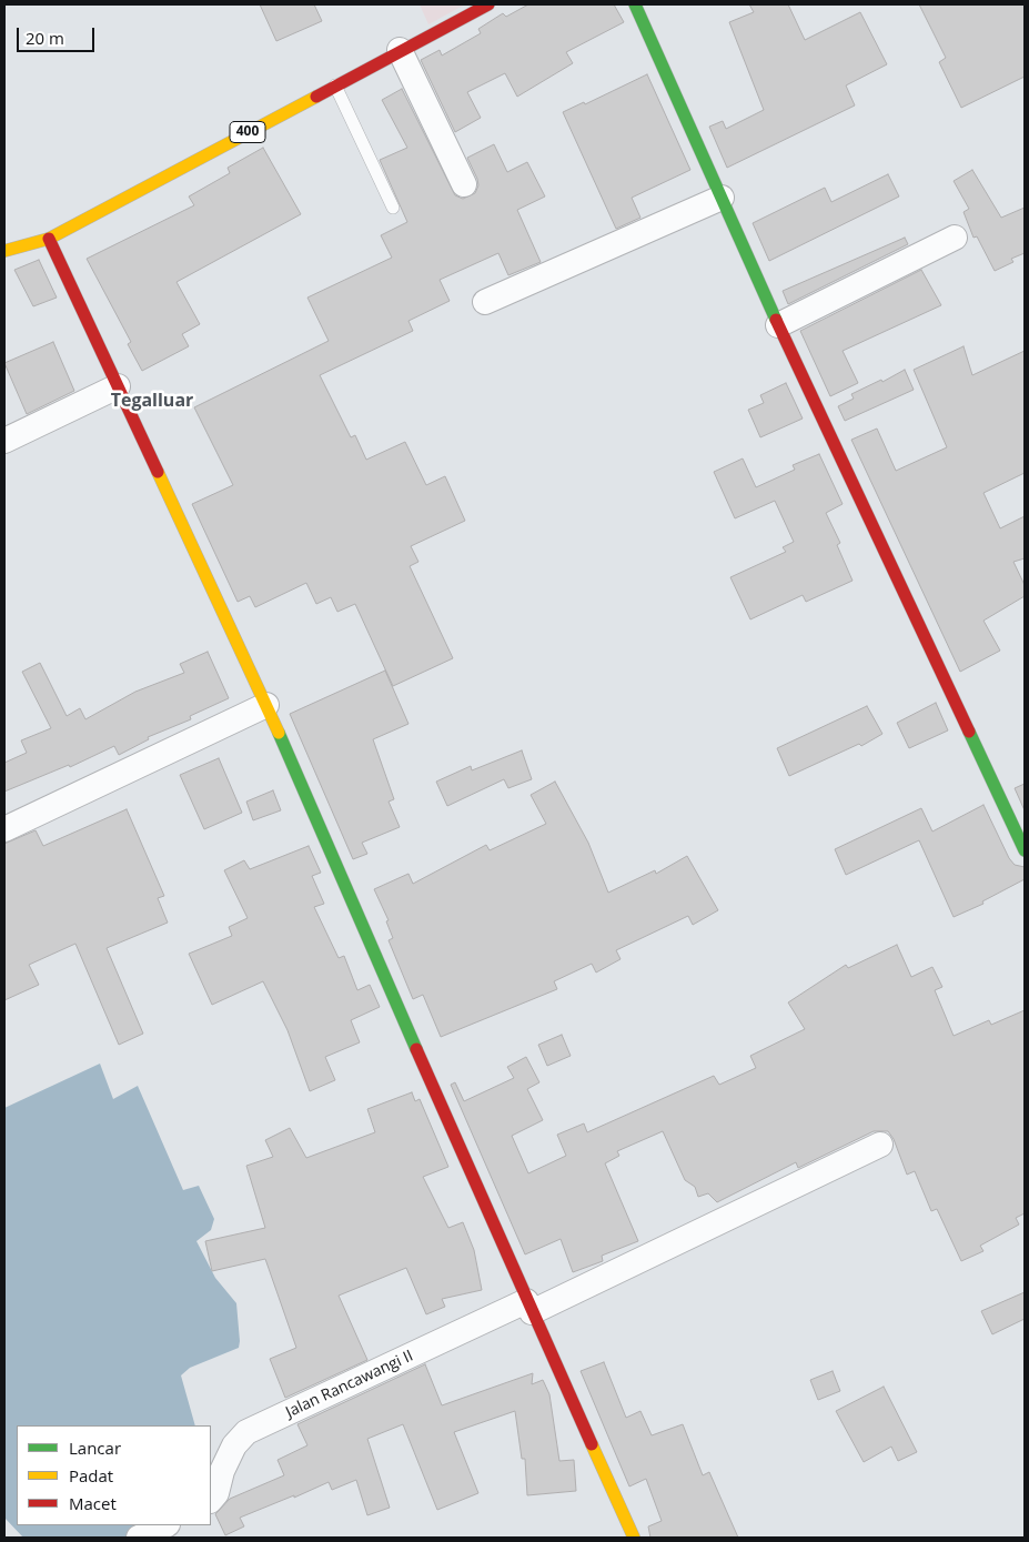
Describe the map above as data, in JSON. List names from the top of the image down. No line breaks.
{"streets":{"street":["400","Jalan Rancawangi II"]},"districts":["Tegalluar"],"legend":["Lancar","Padat","Macet"],"scale_bar":"20 m"}
